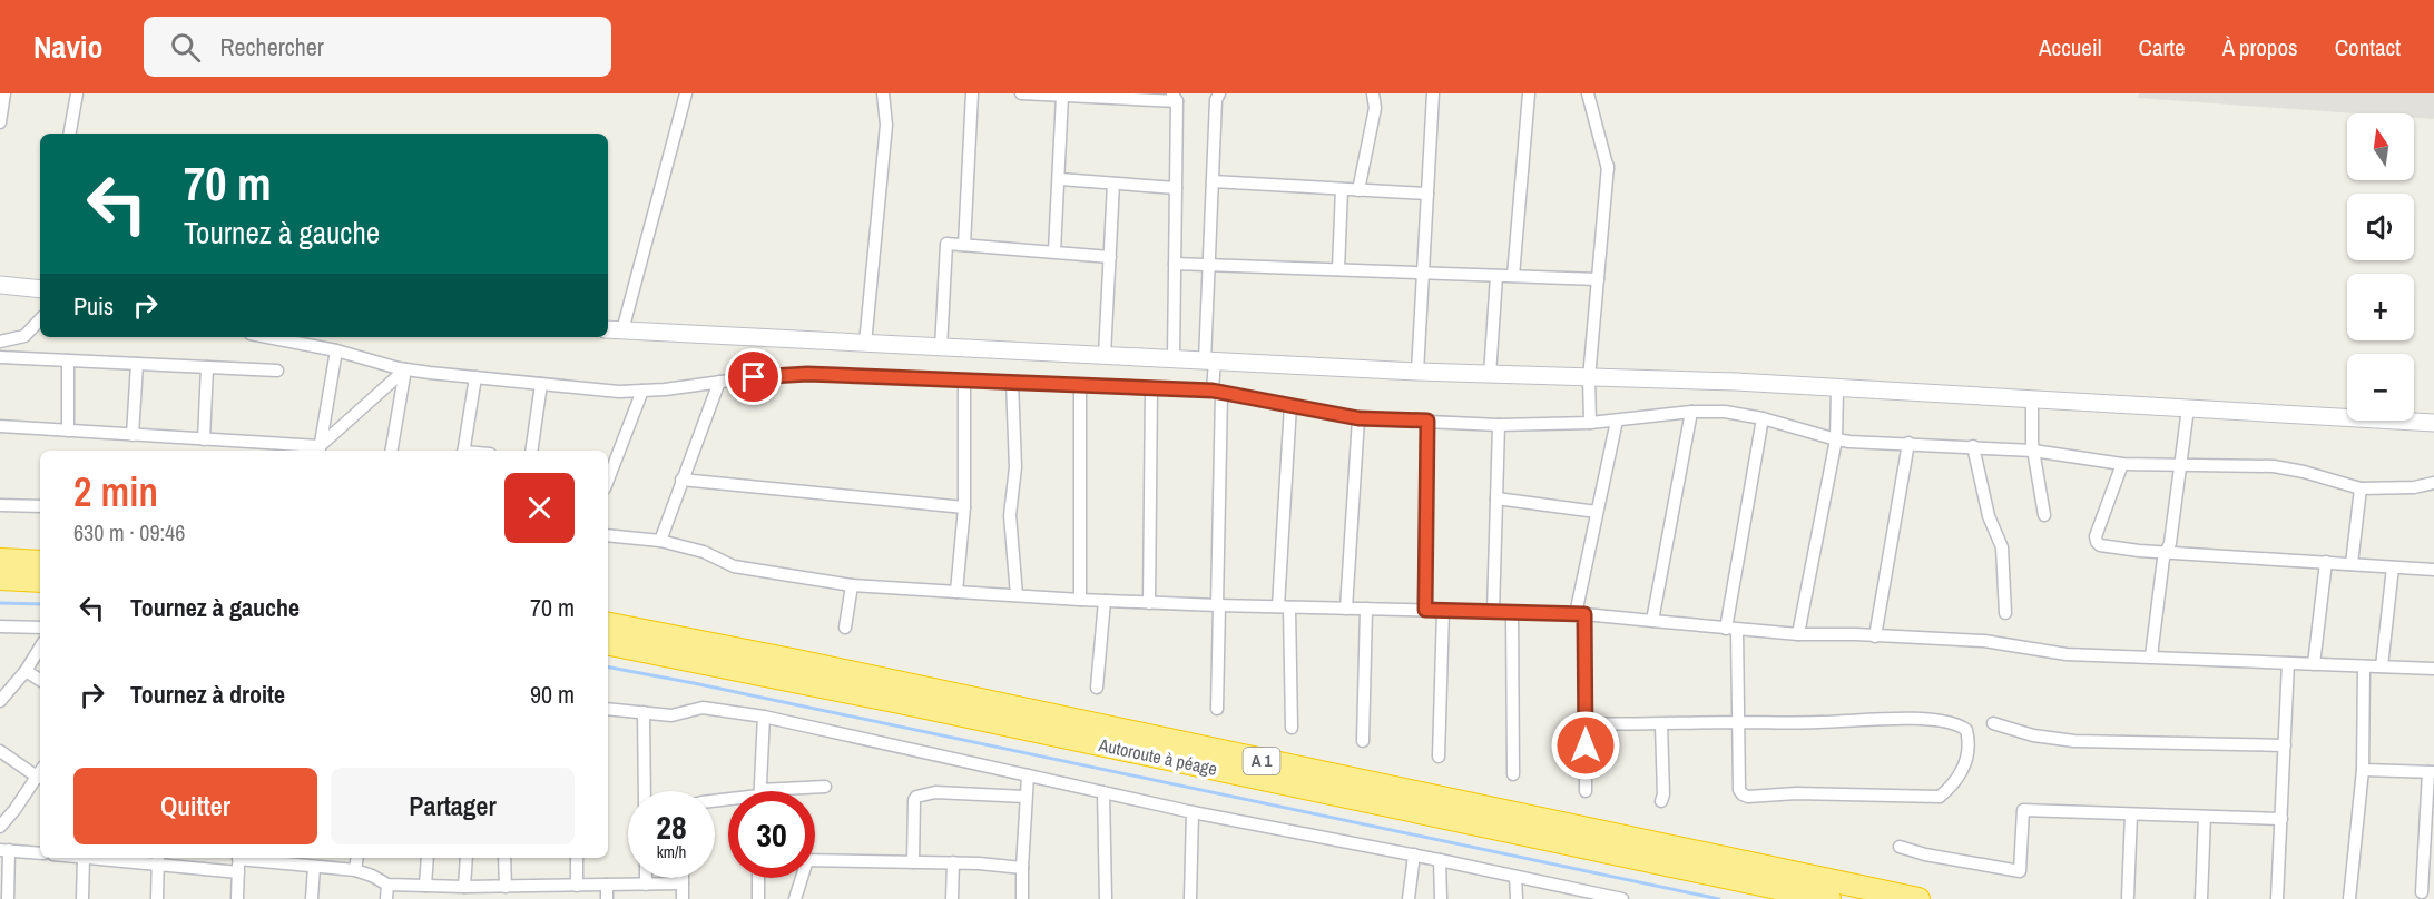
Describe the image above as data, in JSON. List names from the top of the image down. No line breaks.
{"streets":{"highway":["Autoroute à péage","A 1"]},"north":"top","page":{"header":"Navio","search":"Rechercher","nav":["Accueil","Carte","À propos","Contact"],"map_buttons":["+","−"],"turn":["70 m","Tournez à gauche"],"then":"Puis","heading":["2 min","630 m · 09:46"],"list":[{"name":"Tournez à gauche","value":"70 m"},{"name":"Tournez à droite","value":"90 m"}],"buttons":["Quitter","Partager"],"speed":"28 km/h","limit":"30"}}
